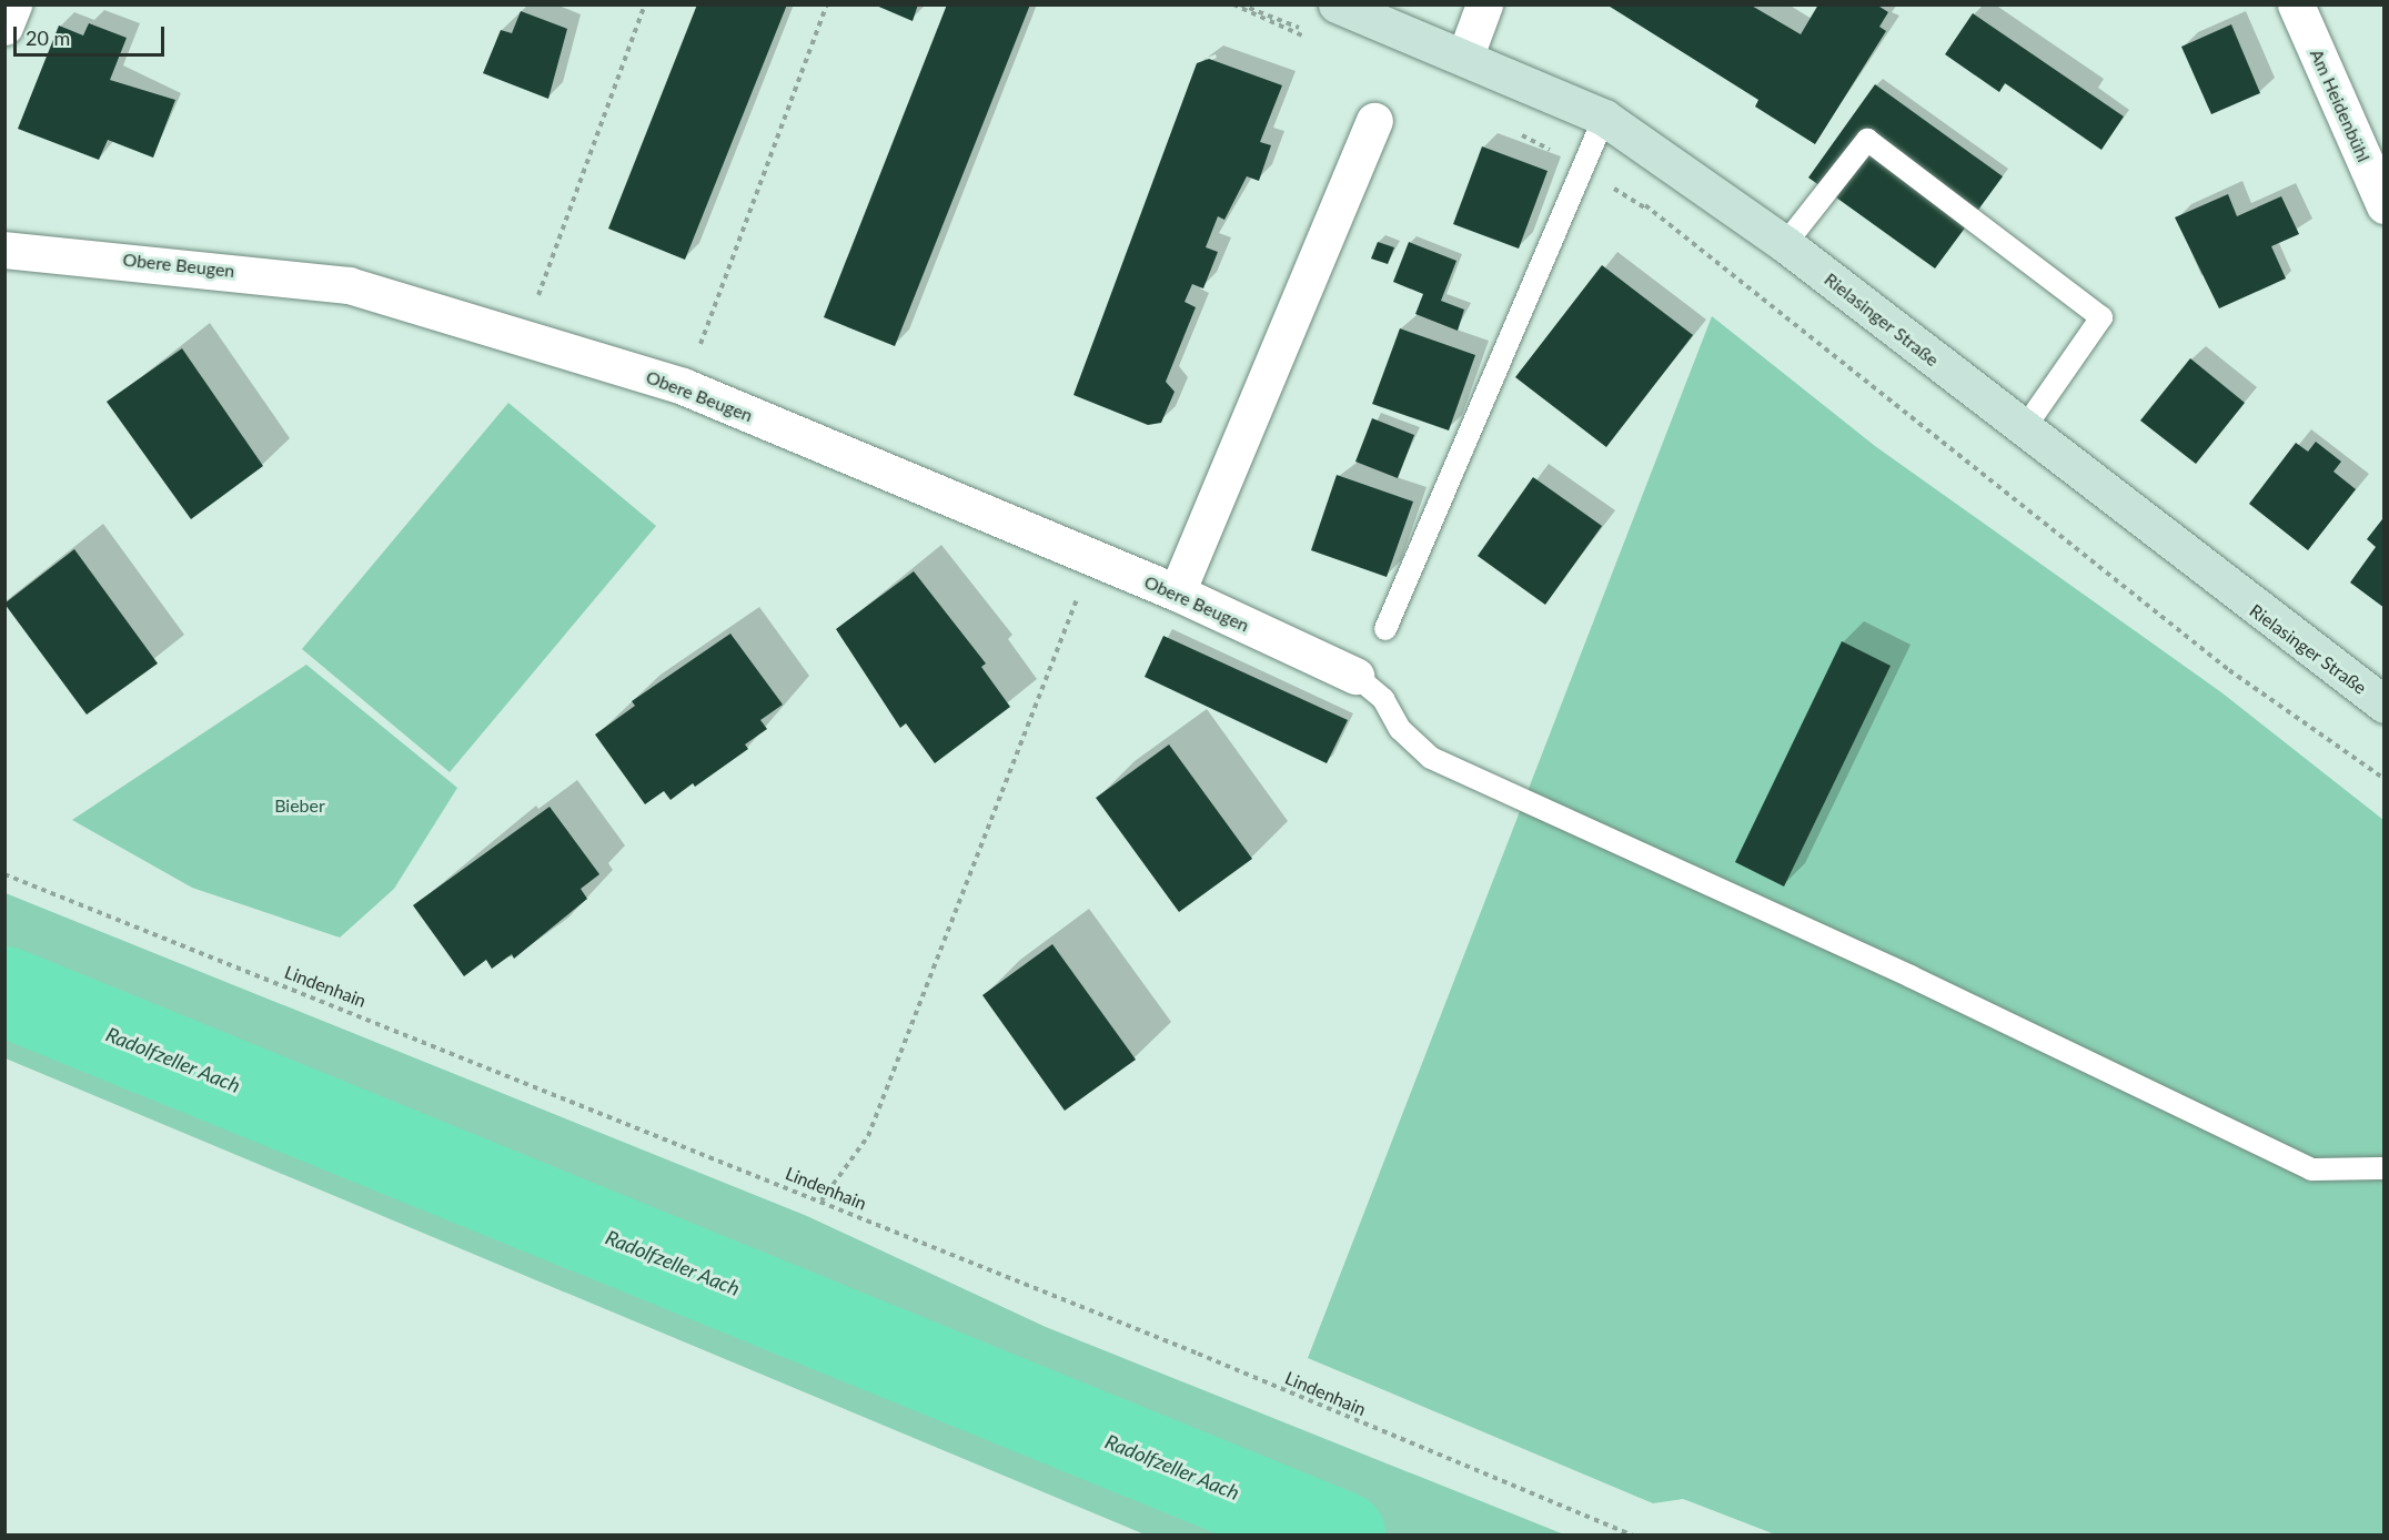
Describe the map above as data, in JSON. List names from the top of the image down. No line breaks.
{"streets":{"main road":["Rielasinger Straße"],"street":["Am Heidenbühl","Obere Beugen"],"path":["Lindenhain"]},"water":["Radolfzeller Aach"],"parks":["Bieber"],"scale_bar":"20 m"}
